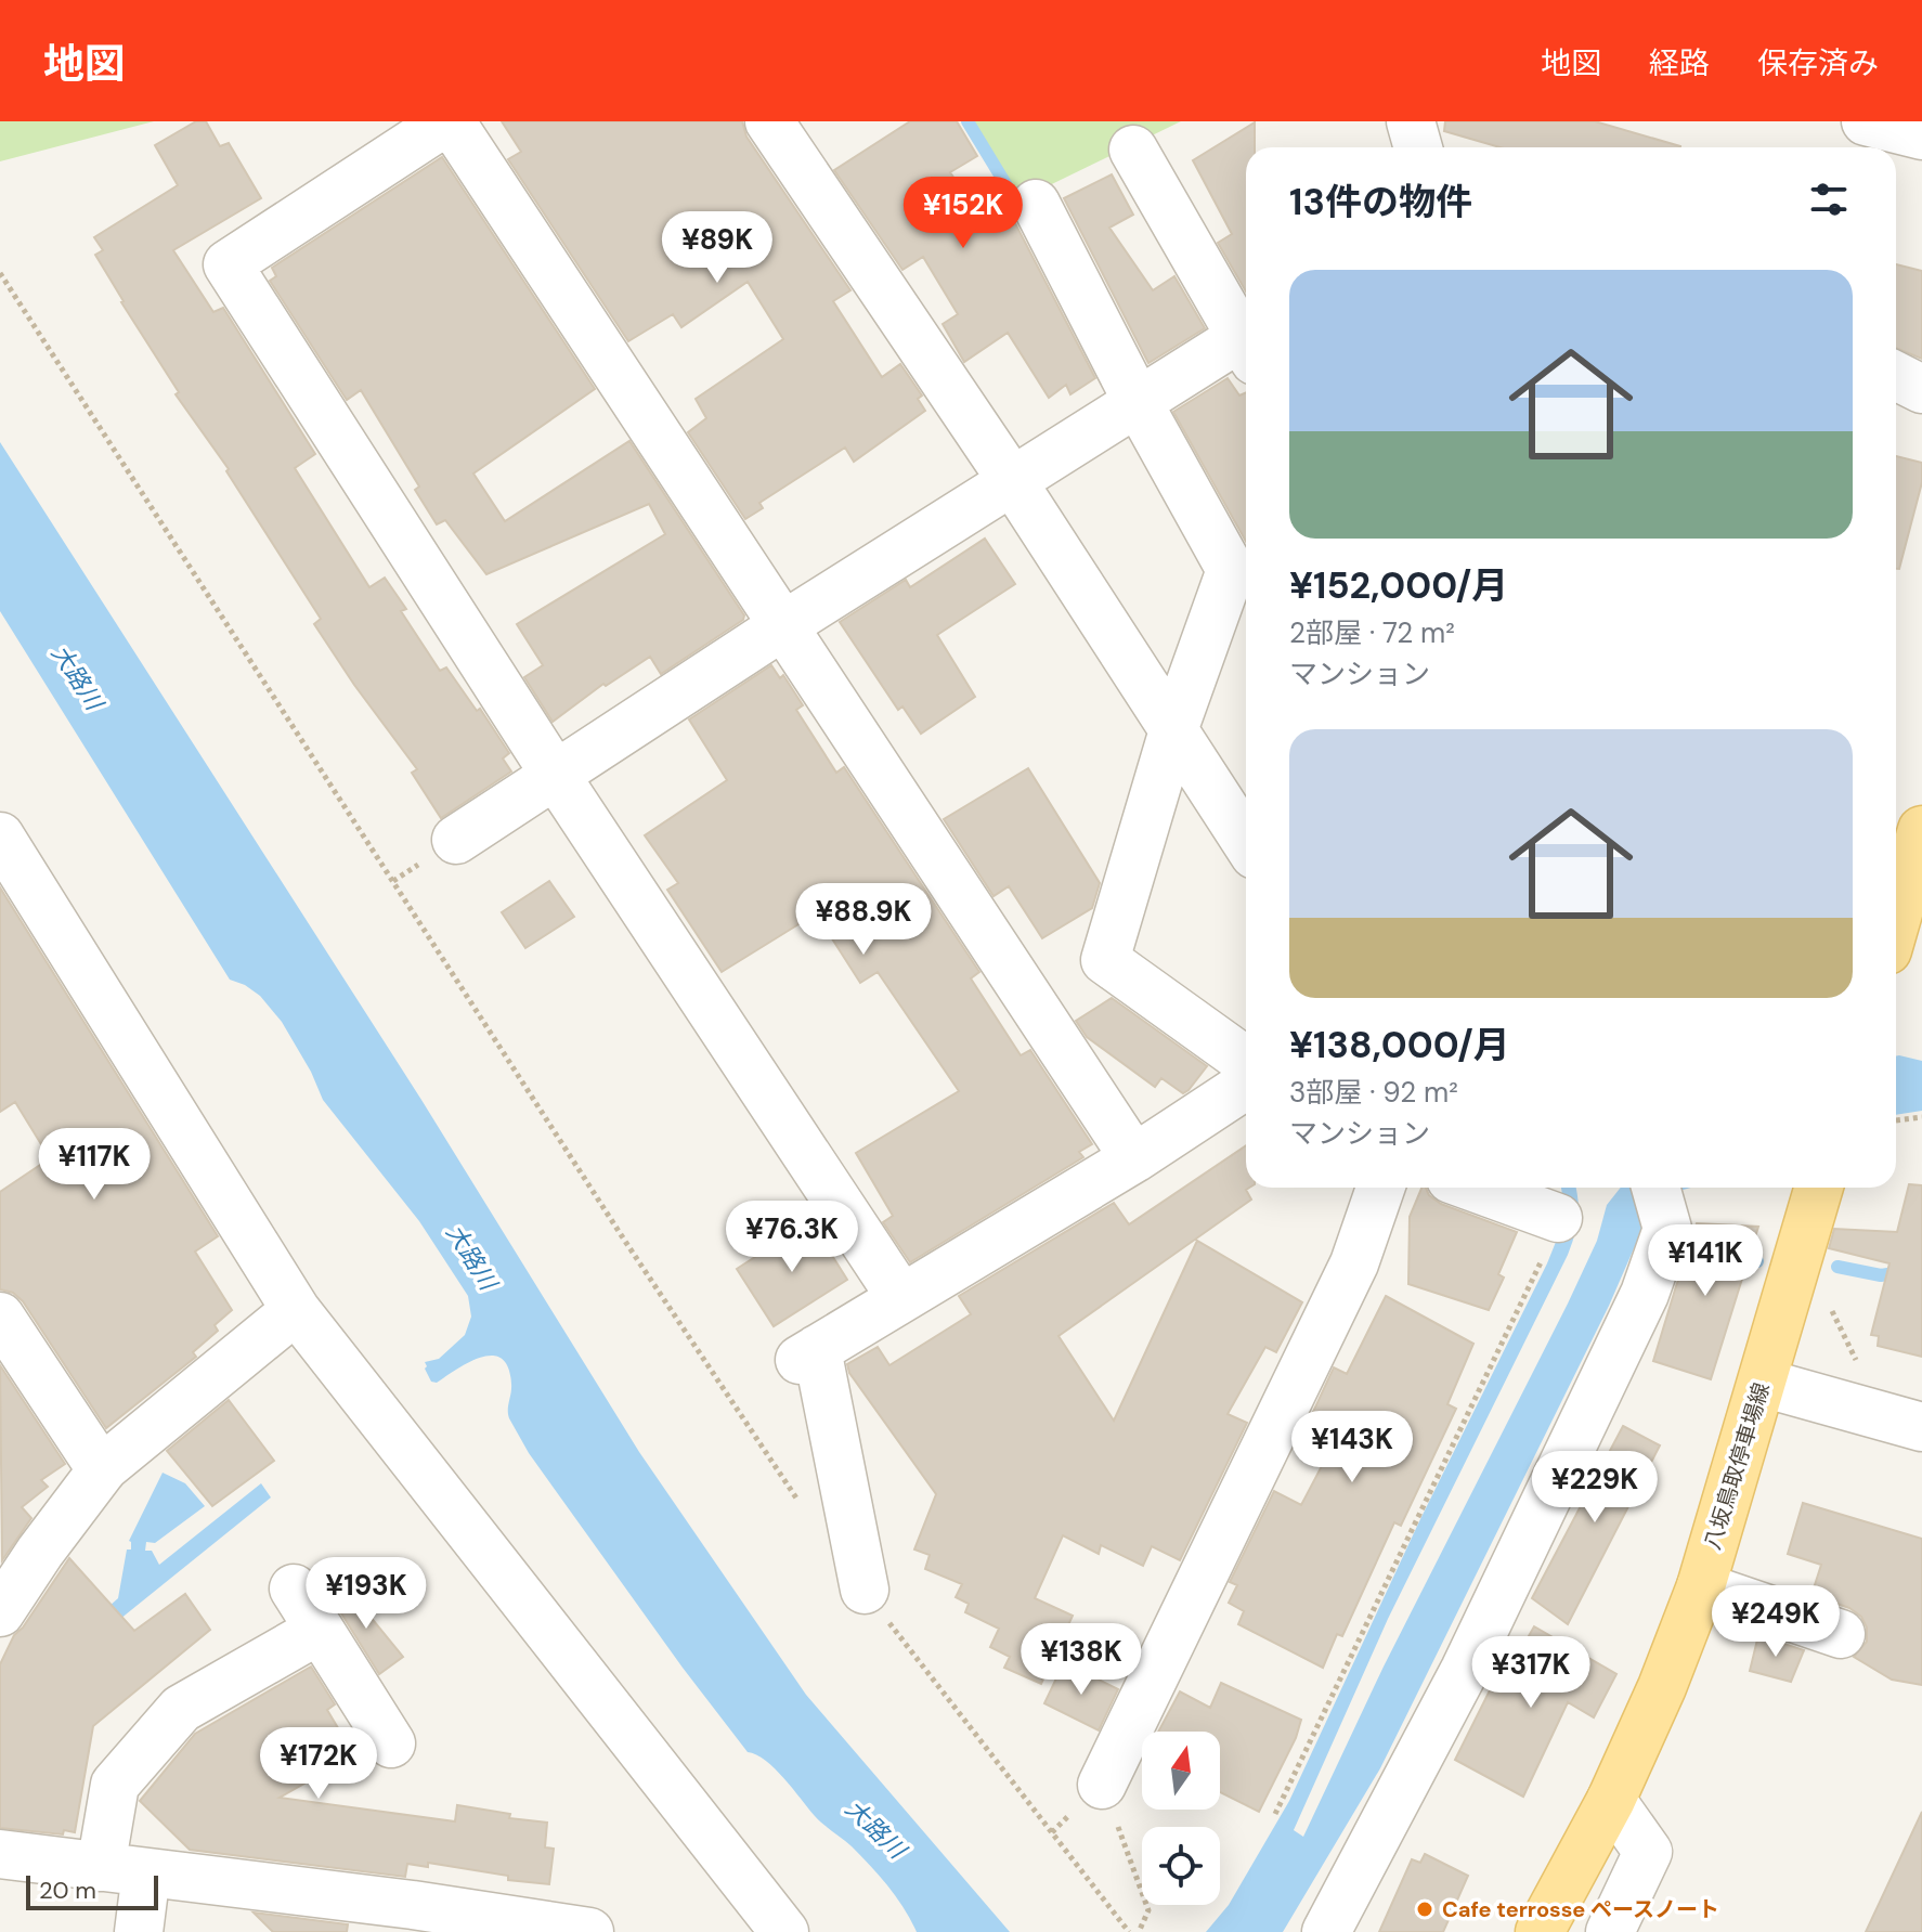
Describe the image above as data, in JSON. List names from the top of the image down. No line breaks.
{"streets":{"main road":["八坂鳥取停車場線"]},"water":["大路川"],"places":["Cafe terrosse ペースノート"],"scale_bar":"20 m","north":"top","page":{"header":"地図","nav":["地図","経路","保存済み"],"heading":"13件の物件","price":["¥152K","¥89K","¥88.9K","¥117K","¥76.3K","¥141K","¥143K","¥229K","¥193K","¥249K","¥138K","¥317K","¥172K"],"list":[{"name":"¥152,000/月","note":"2部屋 · 72 m² · マンション"},{"name":"¥138,000/月","note":"3部屋 · 92 m² · マンション"}],"scale":"20 m"}}
